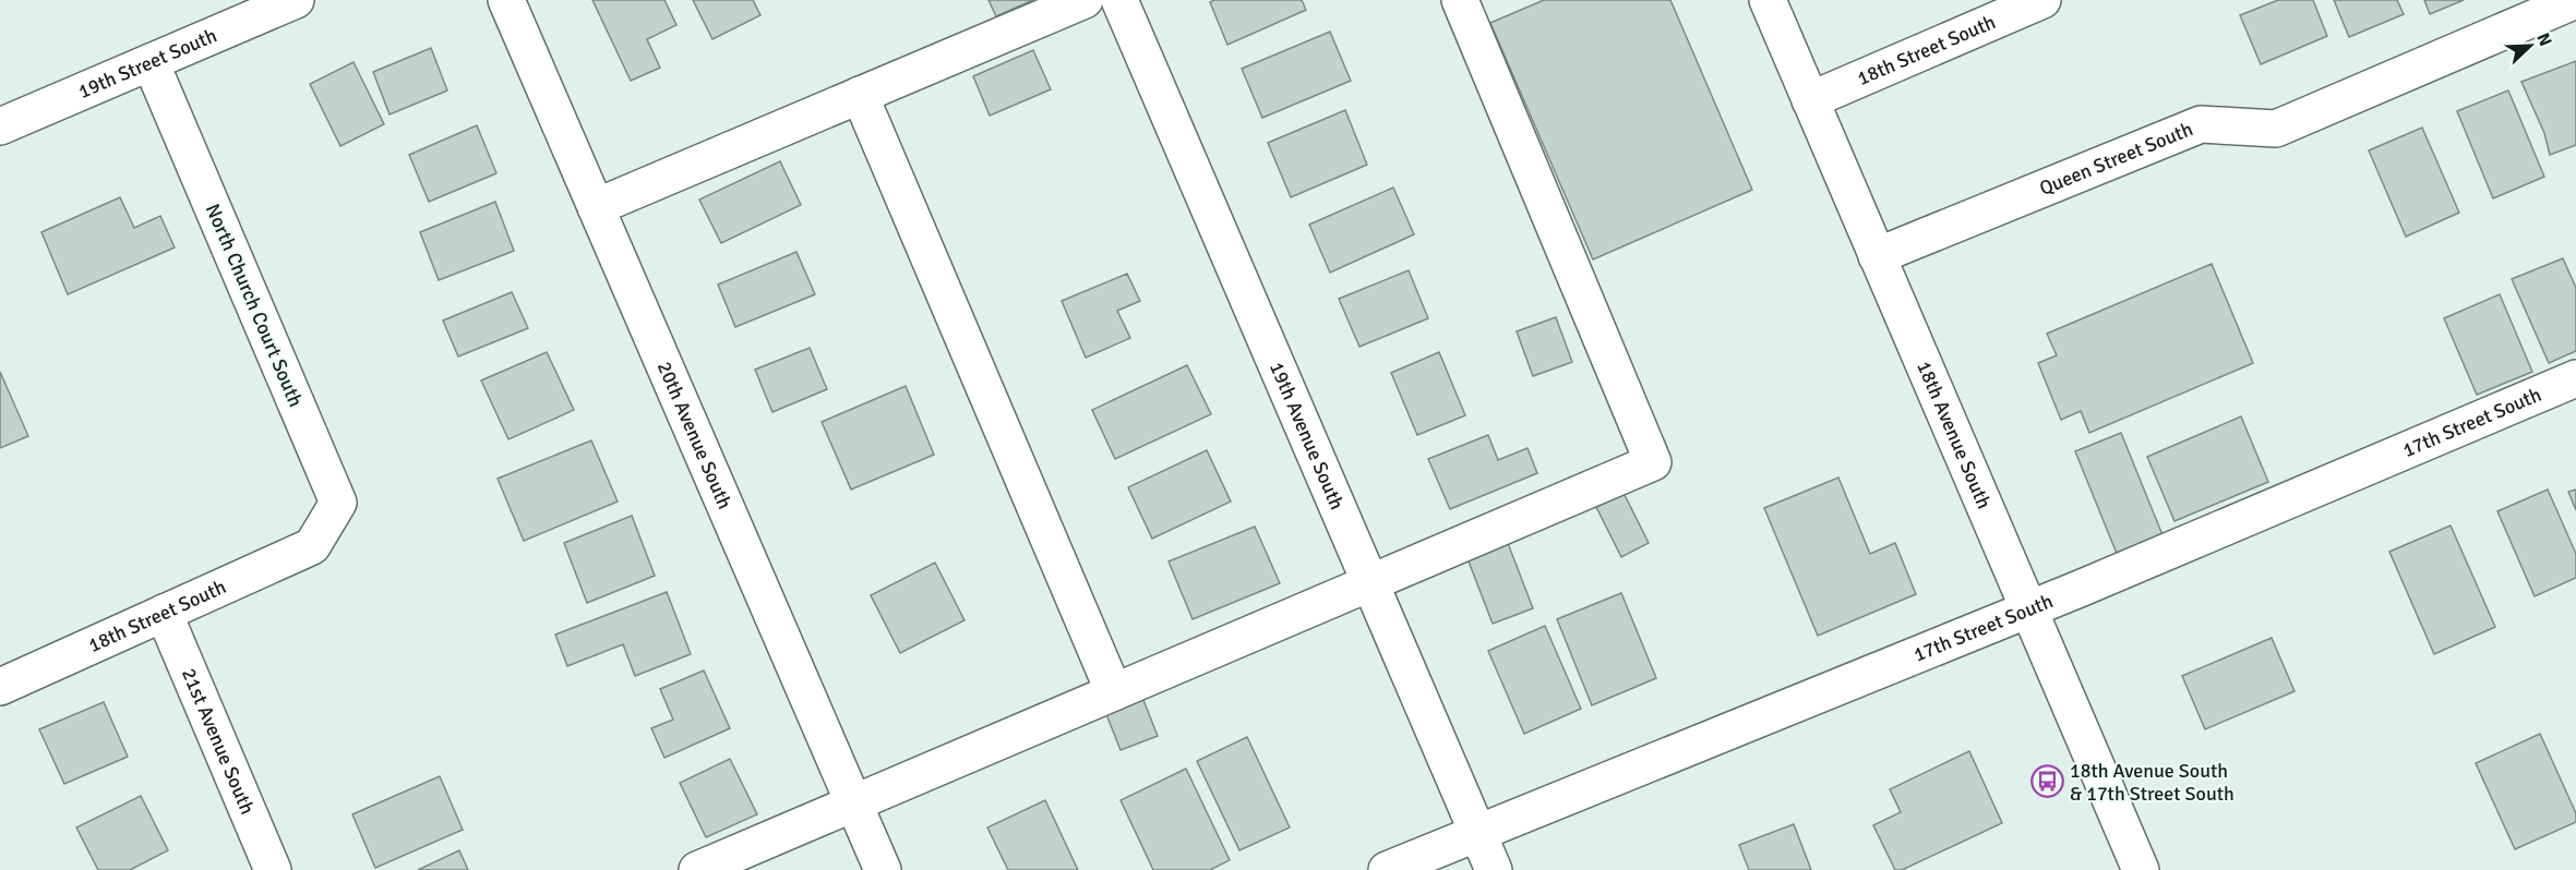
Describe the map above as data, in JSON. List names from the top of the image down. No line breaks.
{"streets":{"street":["18th Street South","19th Street South","Queen Street South","North Church Court South","17th Street South","20th Avenue South","19th Avenue South","18th Avenue South","21st Avenue South"]},"crossings":[["18th Street South","North Church Court South"],["18th Street South","18th Avenue South"],["18th Street South","21st Avenue South"],["19th Street South","North Church Court South"],["Queen Street South","18th Avenue South"],["17th Street South","19th Avenue South"],["17th Street South","18th Avenue South"]],"places":{"bus stop":["18th Avenue South & 17th Street South"]},"north":"top right"}
